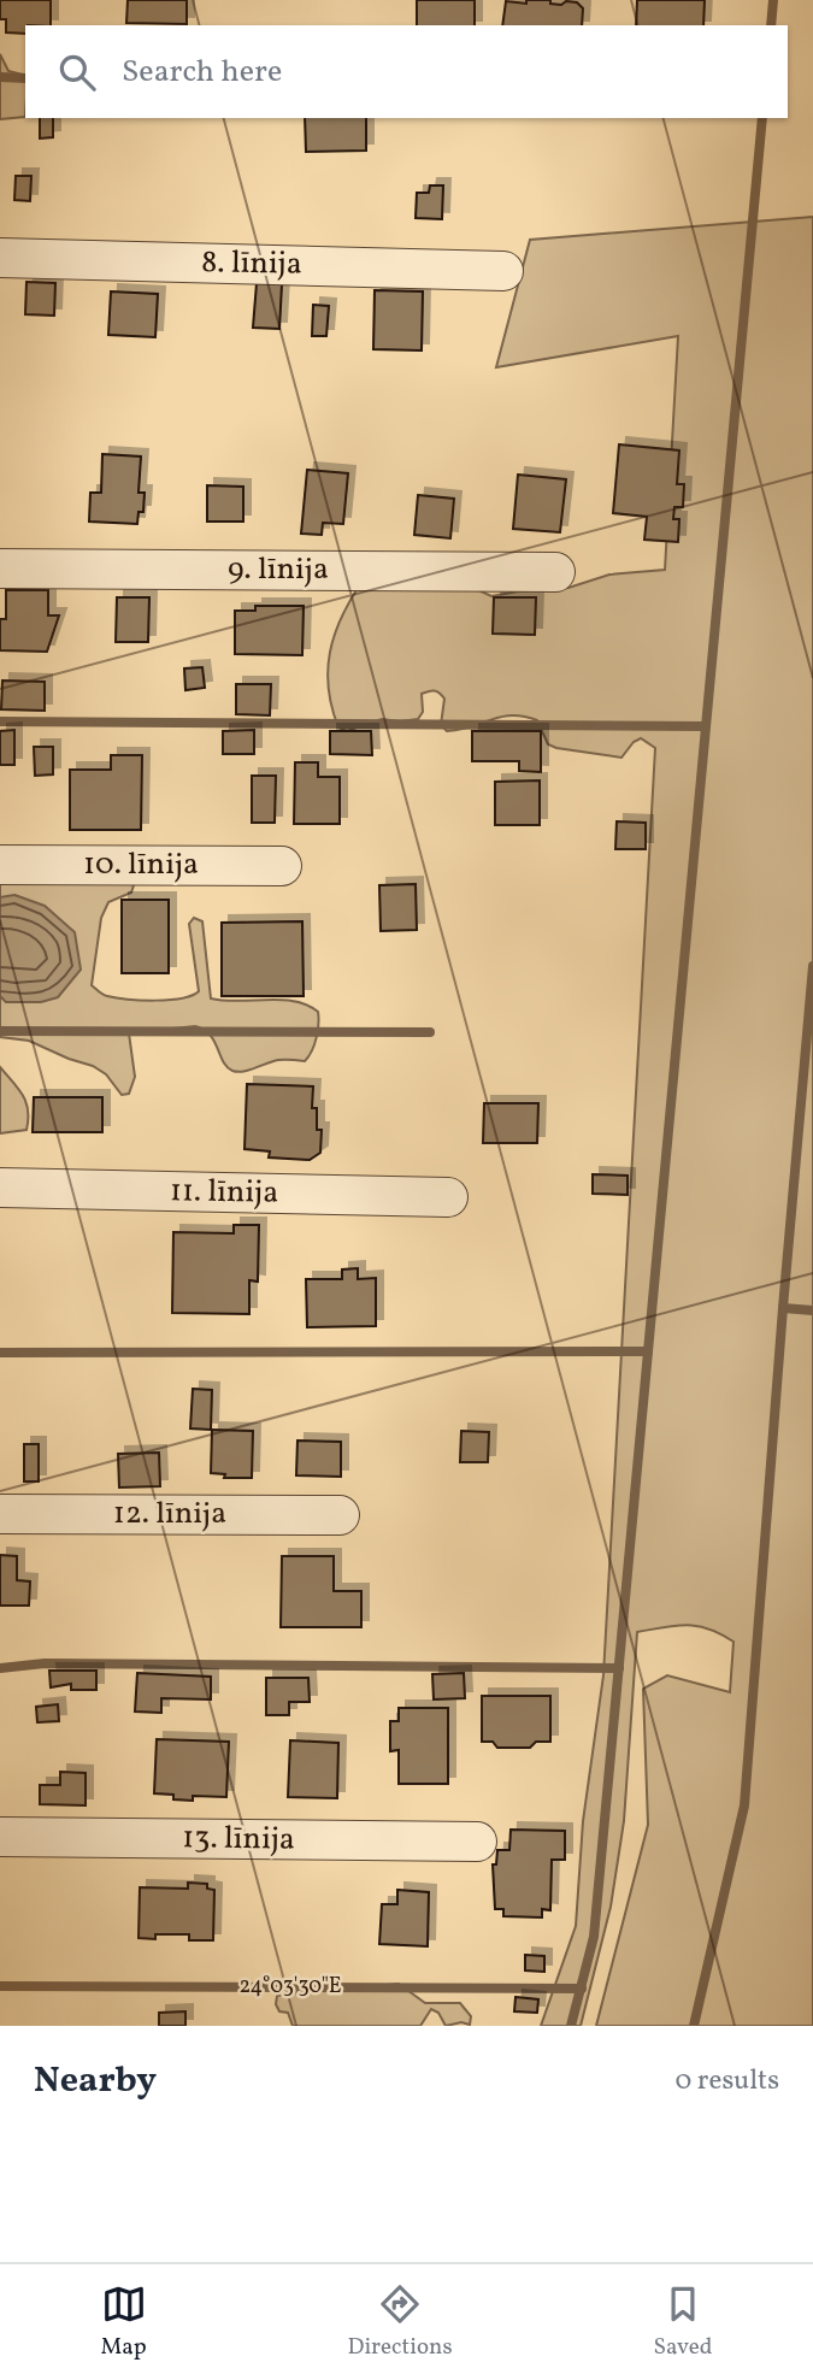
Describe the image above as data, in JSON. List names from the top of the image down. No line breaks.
{"streets":{"street":["8. līnija","9. līnija","10. līnija","11. līnija","12. līnija","13. līnija"]},"page":{"search":"Search here","heading":["Nearby","0 results"],"nav":["Map","Directions","Saved"]},"coordinates":["24°03'30\"E"]}
